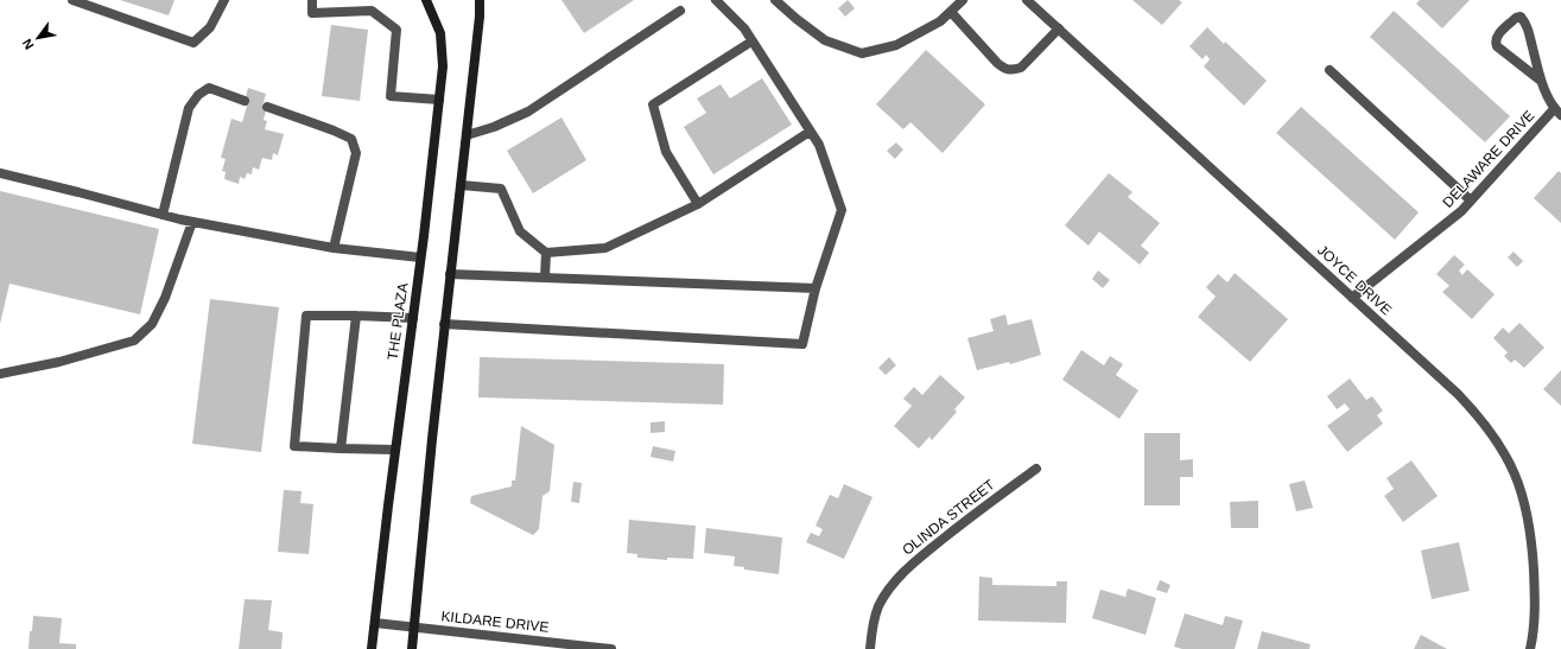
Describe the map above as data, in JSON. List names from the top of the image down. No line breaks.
{"streets":{"main road":["THE PLAZA"],"street":["DELAWARE DRIVE","JOYCE DRIVE","OLINDA STREET","KILDARE DRIVE"]},"crossings":[["DELAWARE DRIVE","JOYCE DRIVE"],["THE PLAZA","KILDARE DRIVE"]],"north":"bottom left"}
